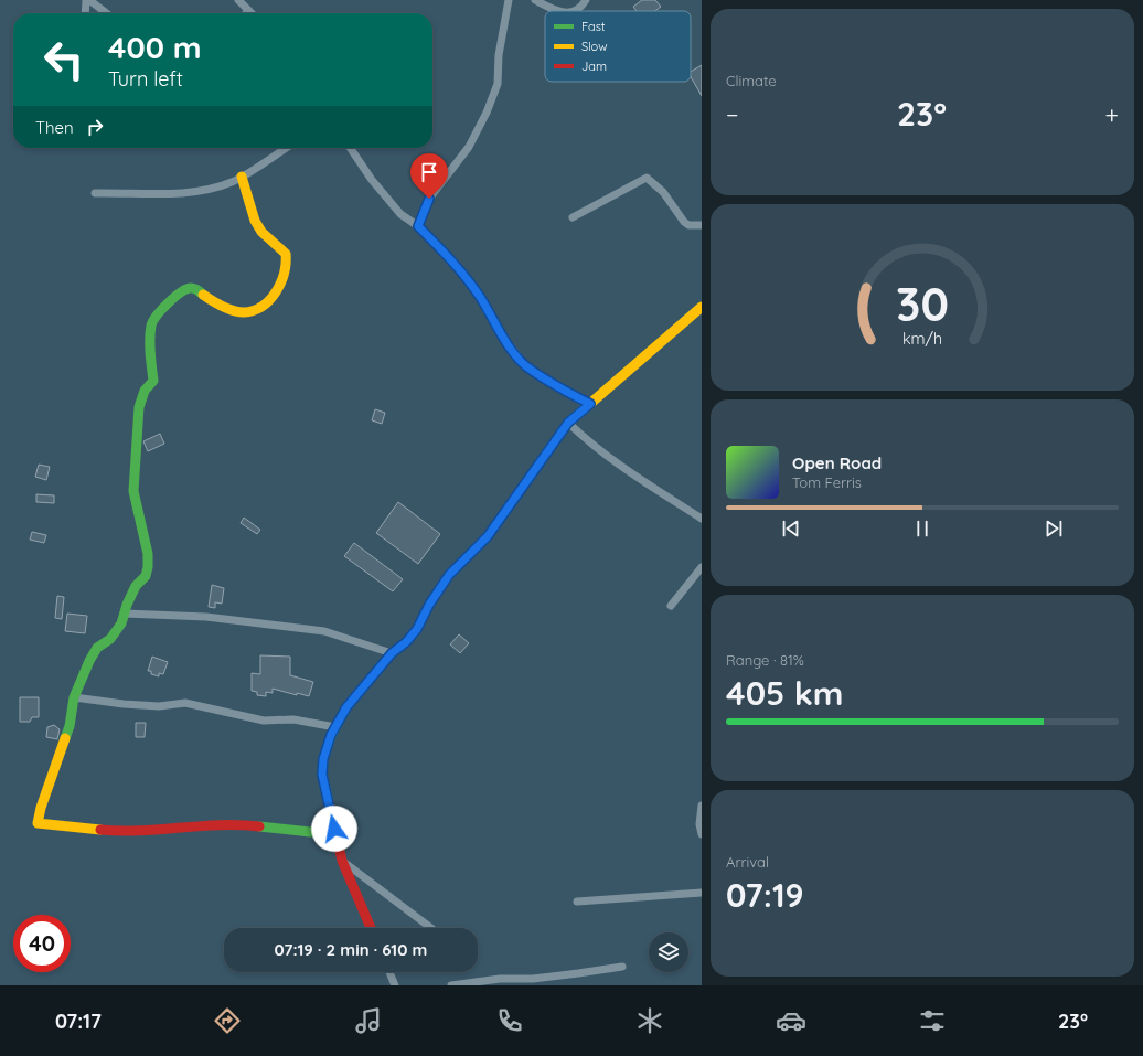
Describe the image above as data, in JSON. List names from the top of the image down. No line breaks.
{"legend":["Fast","Slow","Jam"],"page":{"tile":["Climate",["Range · 81%","405 km"],["Arrival","07:19"]],"turn":["400 m","Turn left"],"heat":["−","23°","+"],"then":"Then","song":["Open Road","Tom Ferris"],"limit":"40","trip":"07:19 · 2 min · 610 m","tabs":["07:17","23°"],"gauge":["30","km/h"]}}
